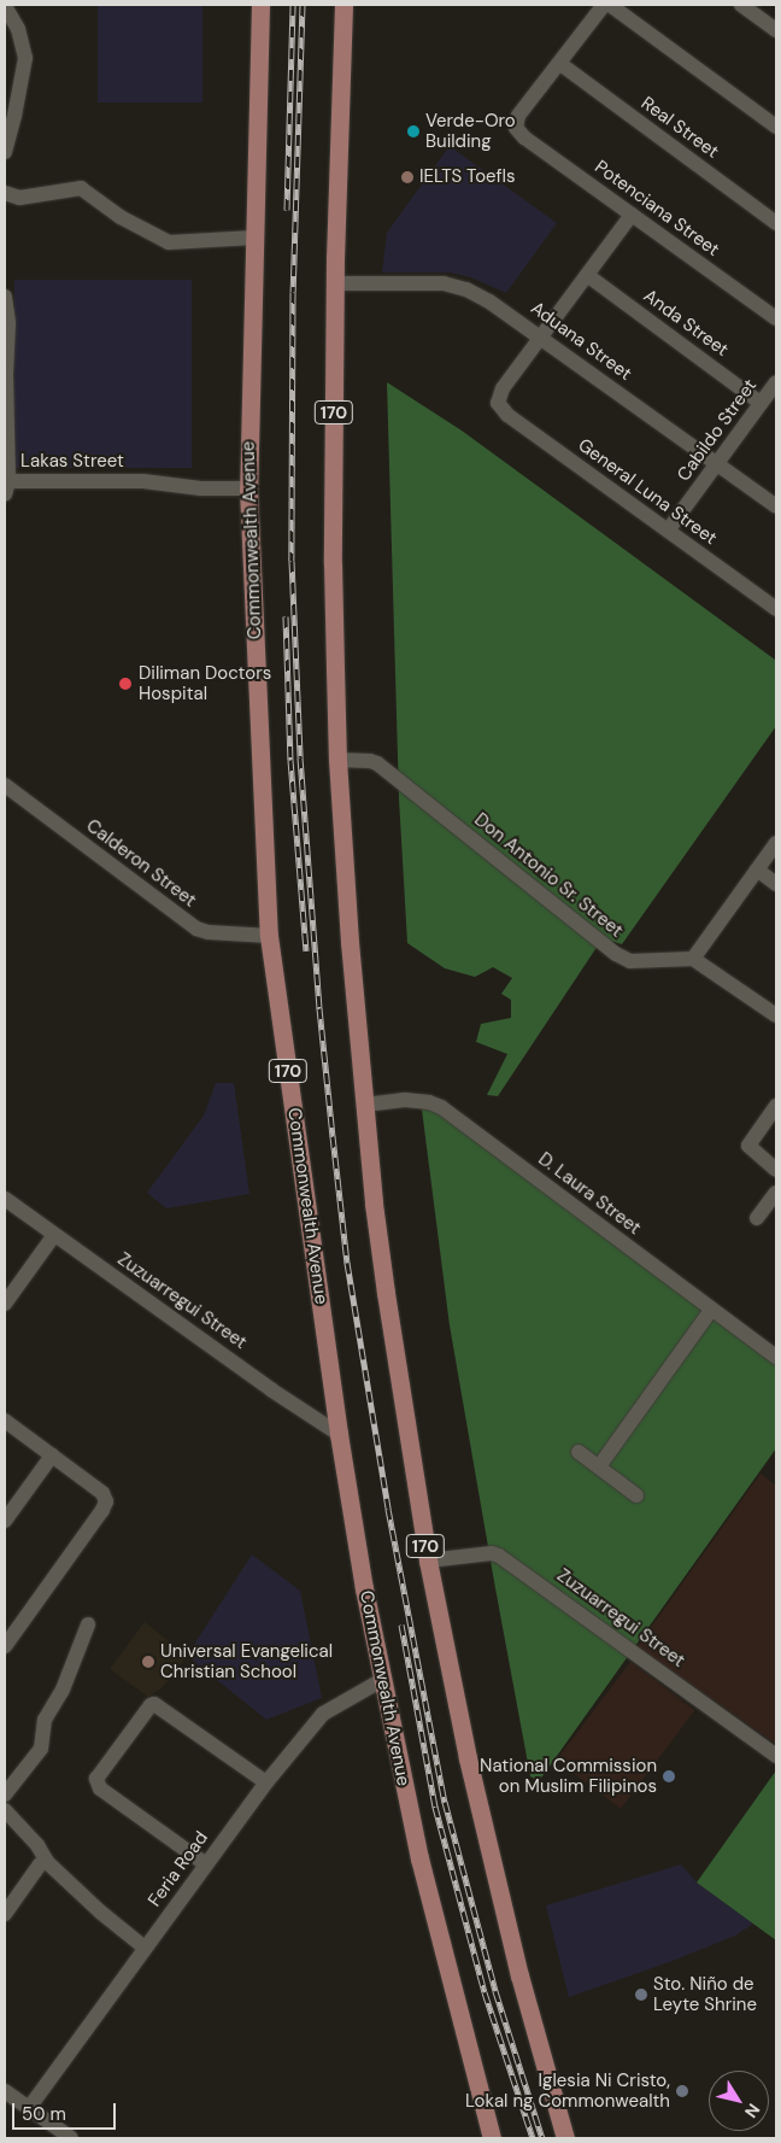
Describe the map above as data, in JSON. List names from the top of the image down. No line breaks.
{"streets":{"main road":["170","Commonwealth Avenue"],"street":["Real Street","Potenciana Street","Anda Street","Aduana Street","Cabildo Street","Lakas Street","General Luna Street","Calderon Street","Don Antonio Sr. Street","D. Laura Street","Zuzuarregui Street","Feria Road"]},"crossings":[["Real Street","Potenciana Street"],["Anda Street","Cabildo Street"],["Aduana Street","170"],["Aduana Street","Cabildo Street"],["Aduana Street","General Luna Street"],["170","Don Antonio Sr. Street"],["170","D. Laura Street"],["170","Zuzuarregui Street"],["Cabildo Street","General Luna Street"],["Lakas Street","Commonwealth Avenue"],["Commonwealth Avenue","Calderon Street"],["Commonwealth Avenue","Zuzuarregui Street"],["Commonwealth Avenue","Feria Road"]],"places":["Verde-Oro Building","IELTS Toefls","Diliman Doctors Hospital","Universal Evangelical Christian School","National Commission on Muslim Filipinos","Sto. Niño de Leyte Shrine","Iglesia Ni Cristo, Lokal ng Commonwealth"],"scale_bar":"50 m","north":"bottom right"}
